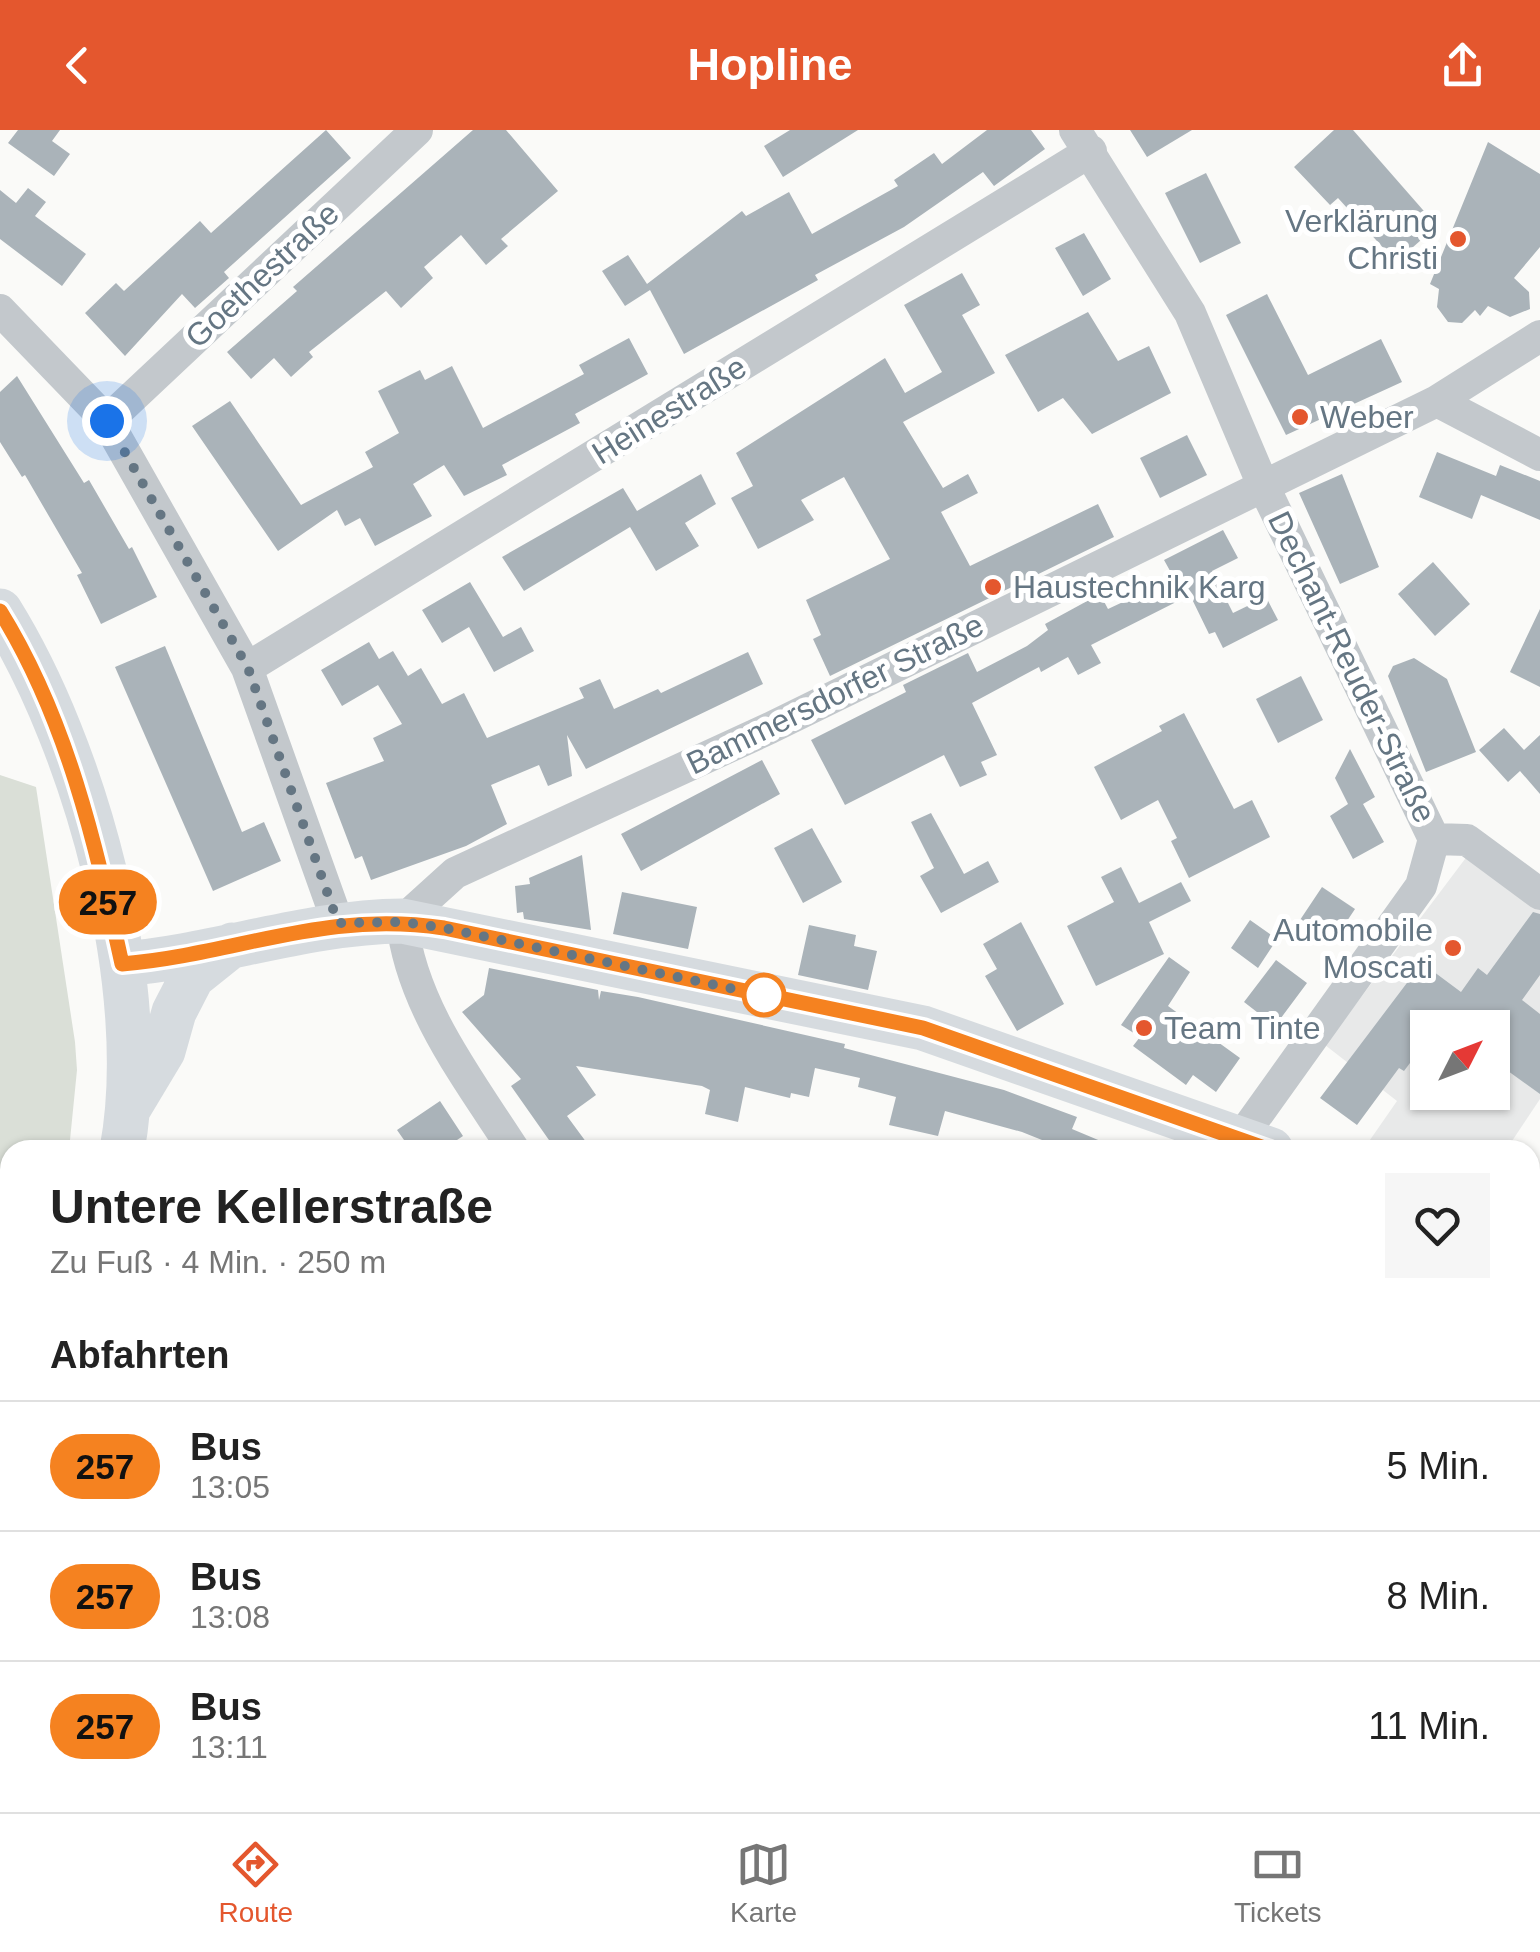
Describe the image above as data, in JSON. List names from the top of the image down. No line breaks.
{"streets":{"street":["Goethestraße","Heinestraße","Dechant-Reuder-Straße","Bammersdorfer Straße"]},"crossings":[["Heinestraße","Dechant-Reuder-Straße"],["Dechant-Reuder-Straße","Bammersdorfer Straße"]],"places":["Verklärung Christi","Weber","Haustechnik Karg","Automobile Moscati","Team Tinte"],"lines":["bus line 257"],"north":"top right","page":{"header":"Hopline","on_map":"257","heading":[["Untere Kellerstraße","Zu Fuß · 4 Min. · 250 m"],"Abfahrten"],"list":[{"mark":"257","name":"Bus","note":"13:05","value":"5 Min."},{"mark":"257","name":"Bus","note":"13:08","value":"8 Min."},{"mark":"257","name":"Bus","note":"13:11","value":"11 Min."}],"tabs":["Route","Karte","Tickets"]}}
